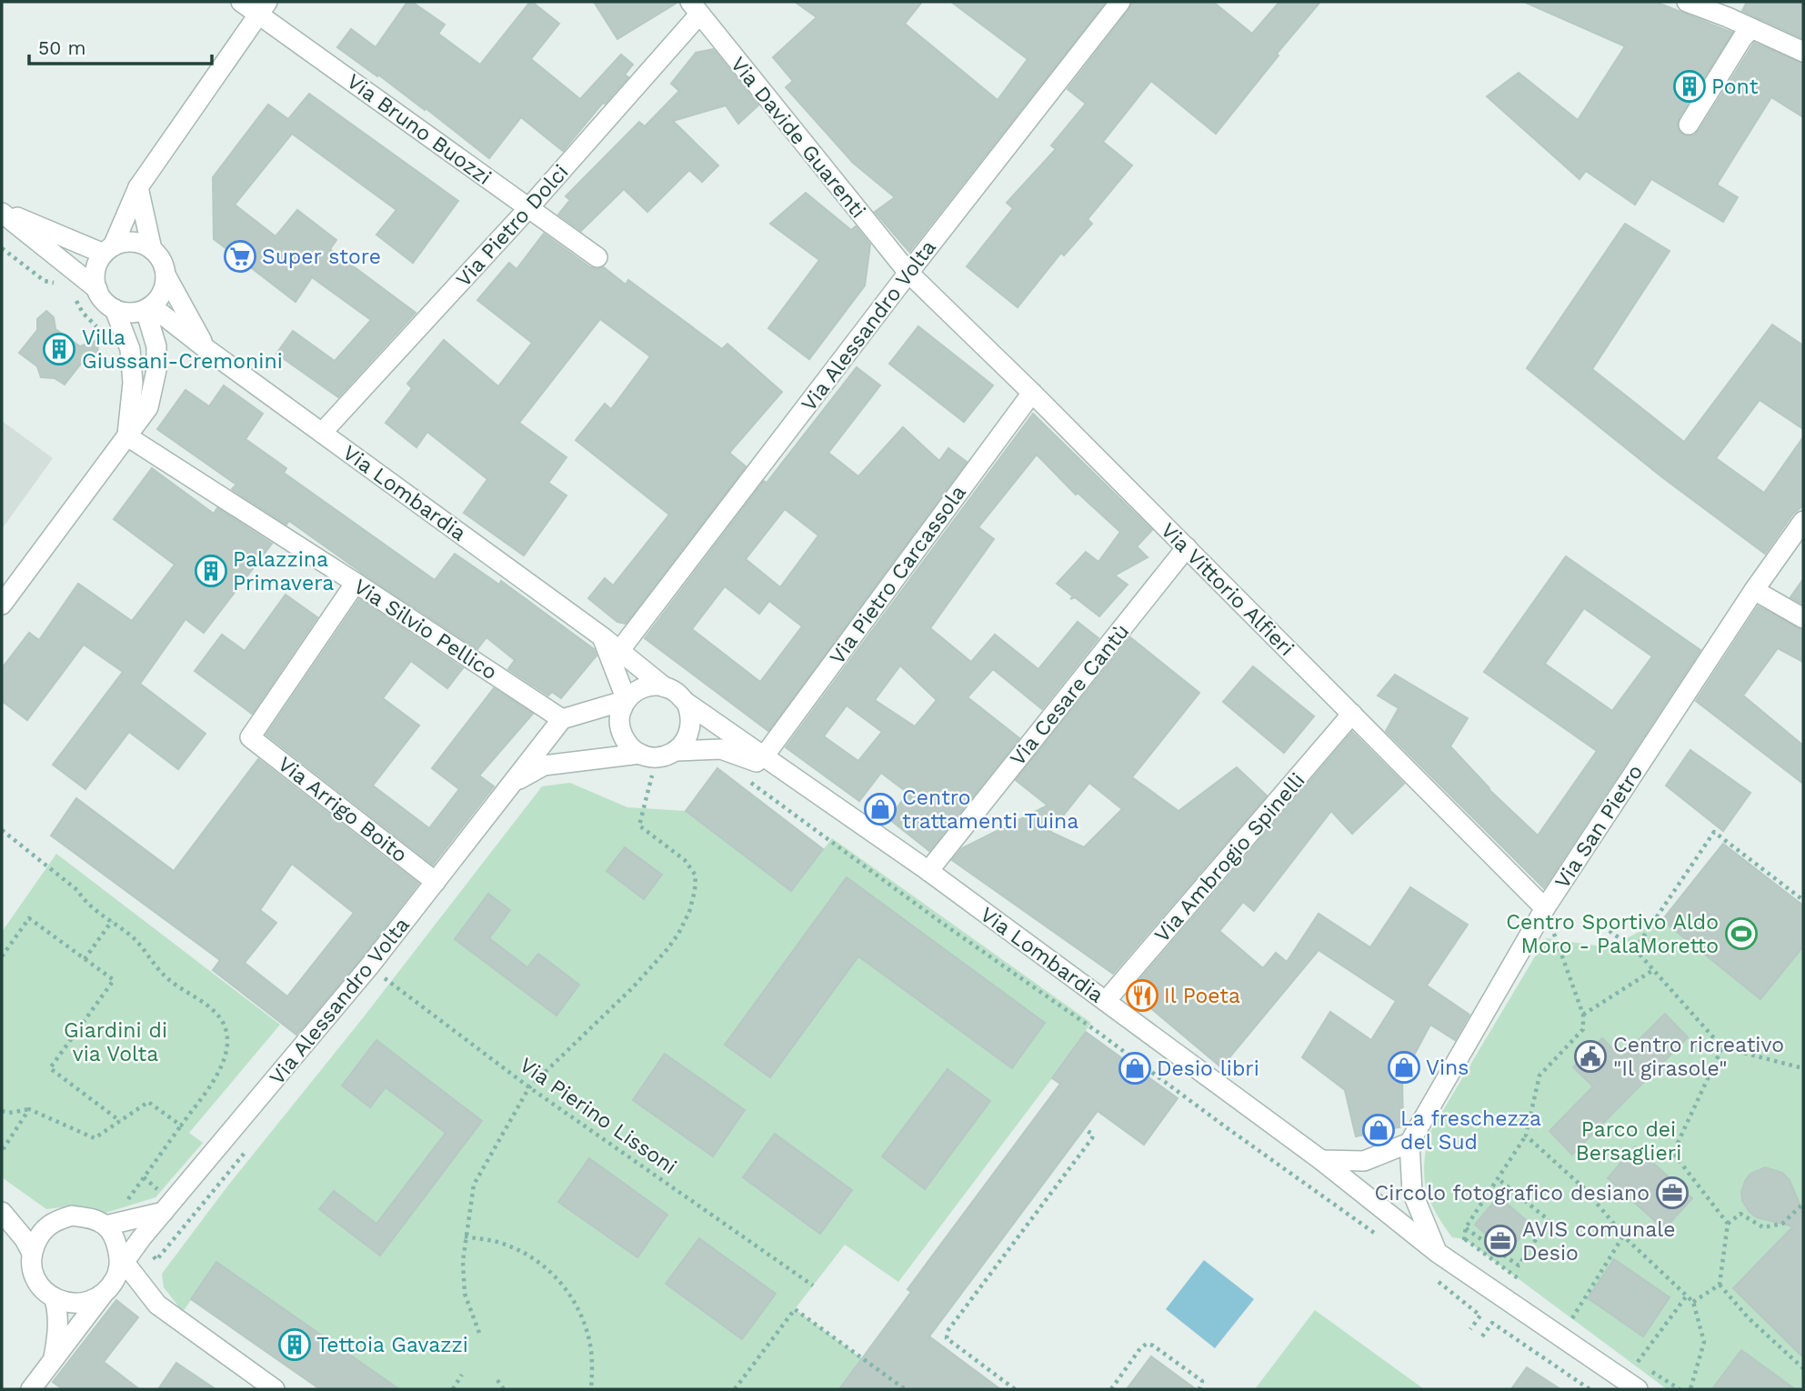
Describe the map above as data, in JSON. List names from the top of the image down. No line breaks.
{"streets":{"street":["Via Bruno Buozzi","Via Davide Guarenti","Via Pietro Dolci","Via Alessandro Volta","Via Lombardia","Via Pietro Carcassola","Via Vittorio Alfieri","Via Silvio Pellico","Via Cesare Cantù","Via Arrigo Boito","Via San Pietro","Via Ambrogio Spinelli"],"path":["Via Pierino Lissoni"]},"crossings":[["Via Bruno Buozzi","Via Pietro Dolci"],["Via Davide Guarenti","Via Pietro Dolci"],["Via Davide Guarenti","Via Alessandro Volta"],["Via Davide Guarenti","Via Vittorio Alfieri"],["Via Pietro Dolci","Via Lombardia"],["Via Alessandro Volta","Via Lombardia"],["Via Alessandro Volta","Via Vittorio Alfieri"],["Via Alessandro Volta","Via Silvio Pellico"],["Via Alessandro Volta","Via Arrigo Boito"],["Via Alessandro Volta","Via Pierino Lissoni"],["Via Lombardia","Via Pietro Carcassola"],["Via Lombardia","Via Cesare Cantù"],["Via Lombardia","Via Ambrogio Spinelli"],["Via Pietro Carcassola","Via Vittorio Alfieri"],["Via Vittorio Alfieri","Via Cesare Cantù"],["Via Vittorio Alfieri","Via San Pietro"],["Via Vittorio Alfieri","Via Ambrogio Spinelli"],["Via Silvio Pellico","Via Arrigo Boito"]],"parks":["Giardini di via Volta","Parco dei Bersaglieri"],"places":{"building":["Pont","Villa Giussani-Cremonini","Palazzina Primavera","Tettoia Gavazzi"],"supermarket":["Super store"],"shop":["Centro trattamenti Tuina","Vins","Desio libri","La freschezza del Sud"],"sports":["Centro Sportivo Aldo Moro - PalaMoretto"],"restaurant":["Il Poeta"],"public building":["Centro ricreativo \"Il girasole\""],"office":["Circolo fotografico desiano","AVIS comunale Desio"]},"scale_bar":"50 m"}
